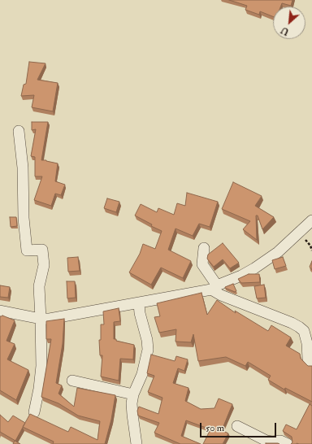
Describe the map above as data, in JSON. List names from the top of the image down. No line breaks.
{"scale_bar":"50 m","north":"bottom left"}
